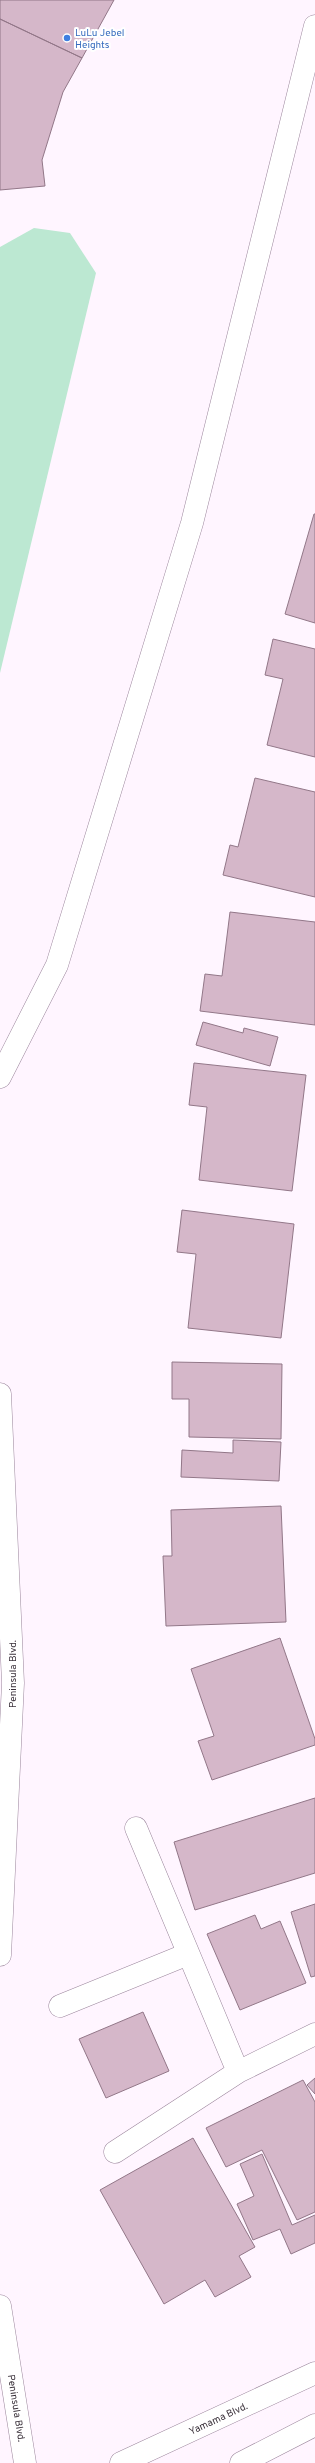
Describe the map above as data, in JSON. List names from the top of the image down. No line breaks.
{"streets":{"street":["Peninsula Blvd.","Yamama Blvd."]},"places":["LuLu Jebel Heights"]}
